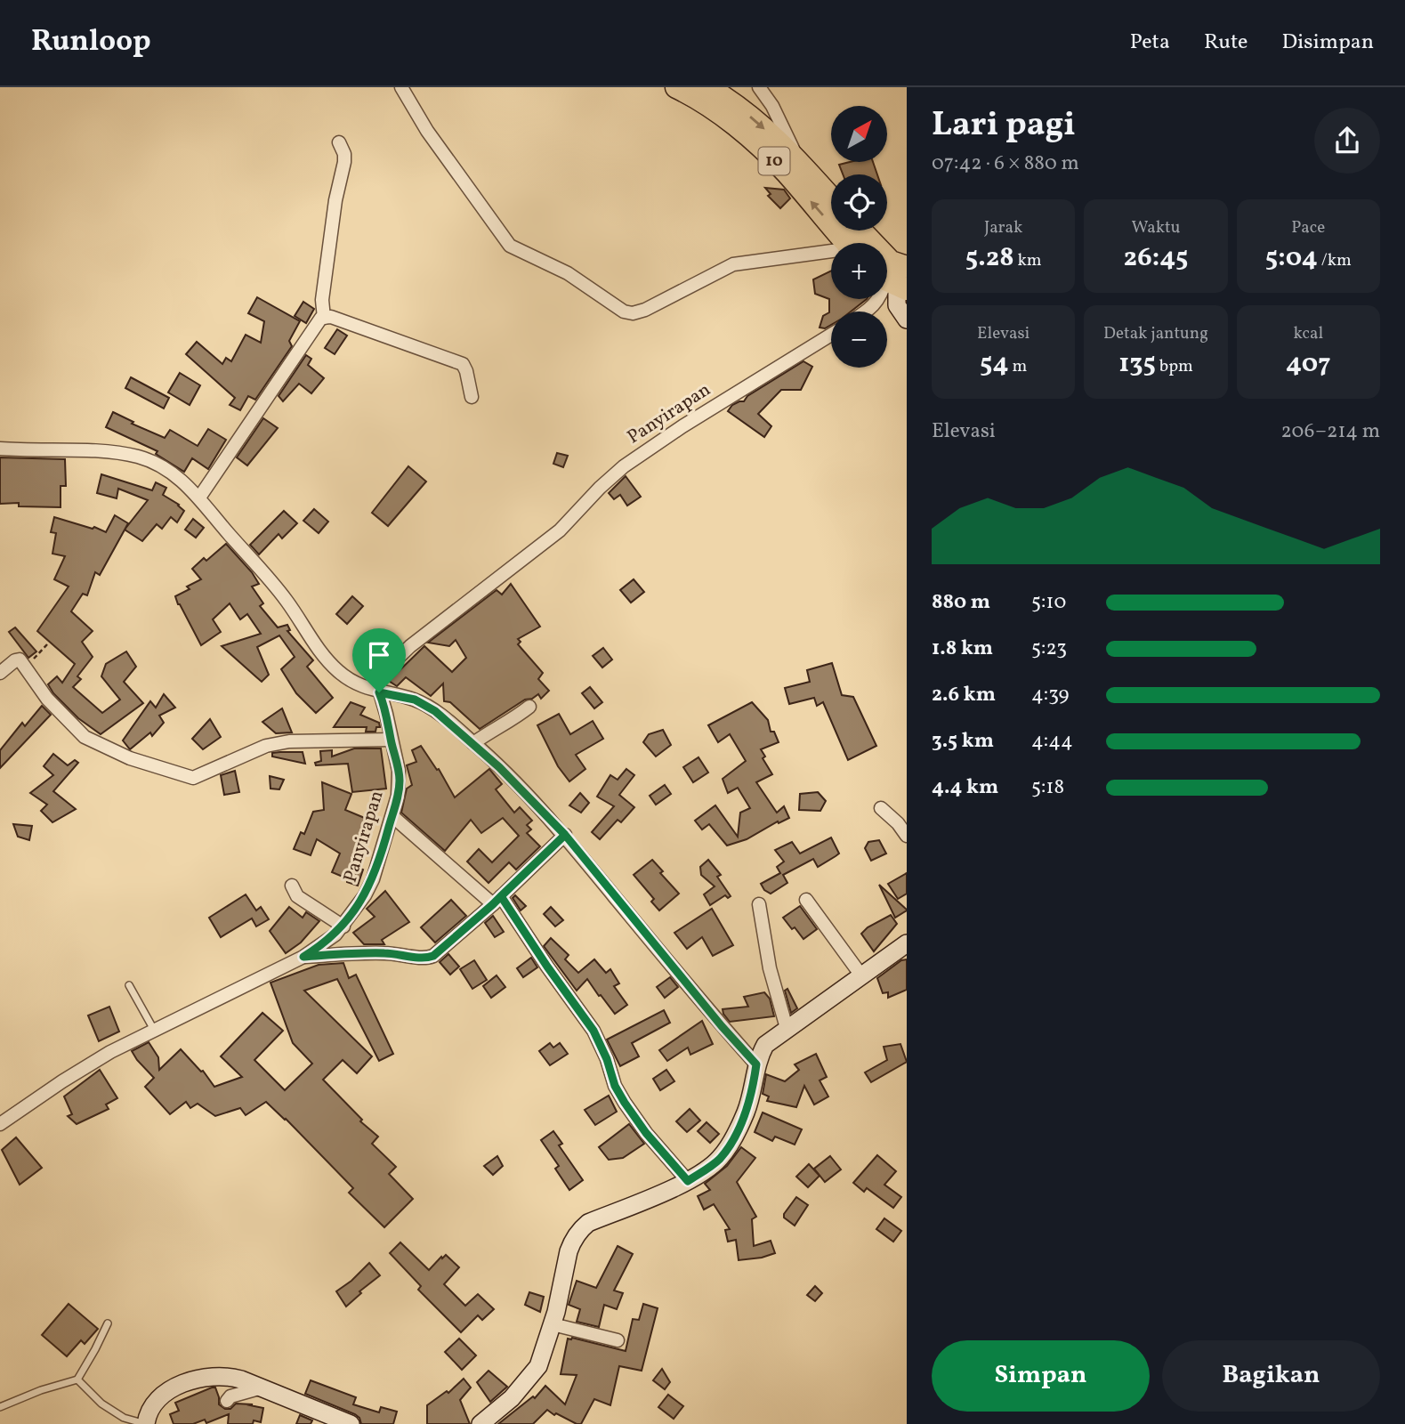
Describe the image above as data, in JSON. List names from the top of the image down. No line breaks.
{"streets":{"highway":["10"],"street":["Panyirapan"]},"north":"top right","page":{"header":"Runloop","nav":["Peta","Rute","Disimpan"],"heading":["Lari pagi","07:42 · 6 × 880 m"],"map_buttons":["+","−"],"stats":[["Jarak","5.28 km"],["Waktu","26:45"],["Pace","5:04 /km"],["Elevasi","54 m"],["Detak jantung","135 bpm"],["kcal","407"]],"chart":["Elevasi","206–214 m"],"list":[{"name":"880 m","note":"5:10"},{"name":"1.8 km","note":"5:23"},{"name":"2.6 km","note":"4:39"},{"name":"3.5 km","note":"4:44"},{"name":"4.4 km","note":"5:18"}],"buttons":["Simpan","Bagikan"]}}
